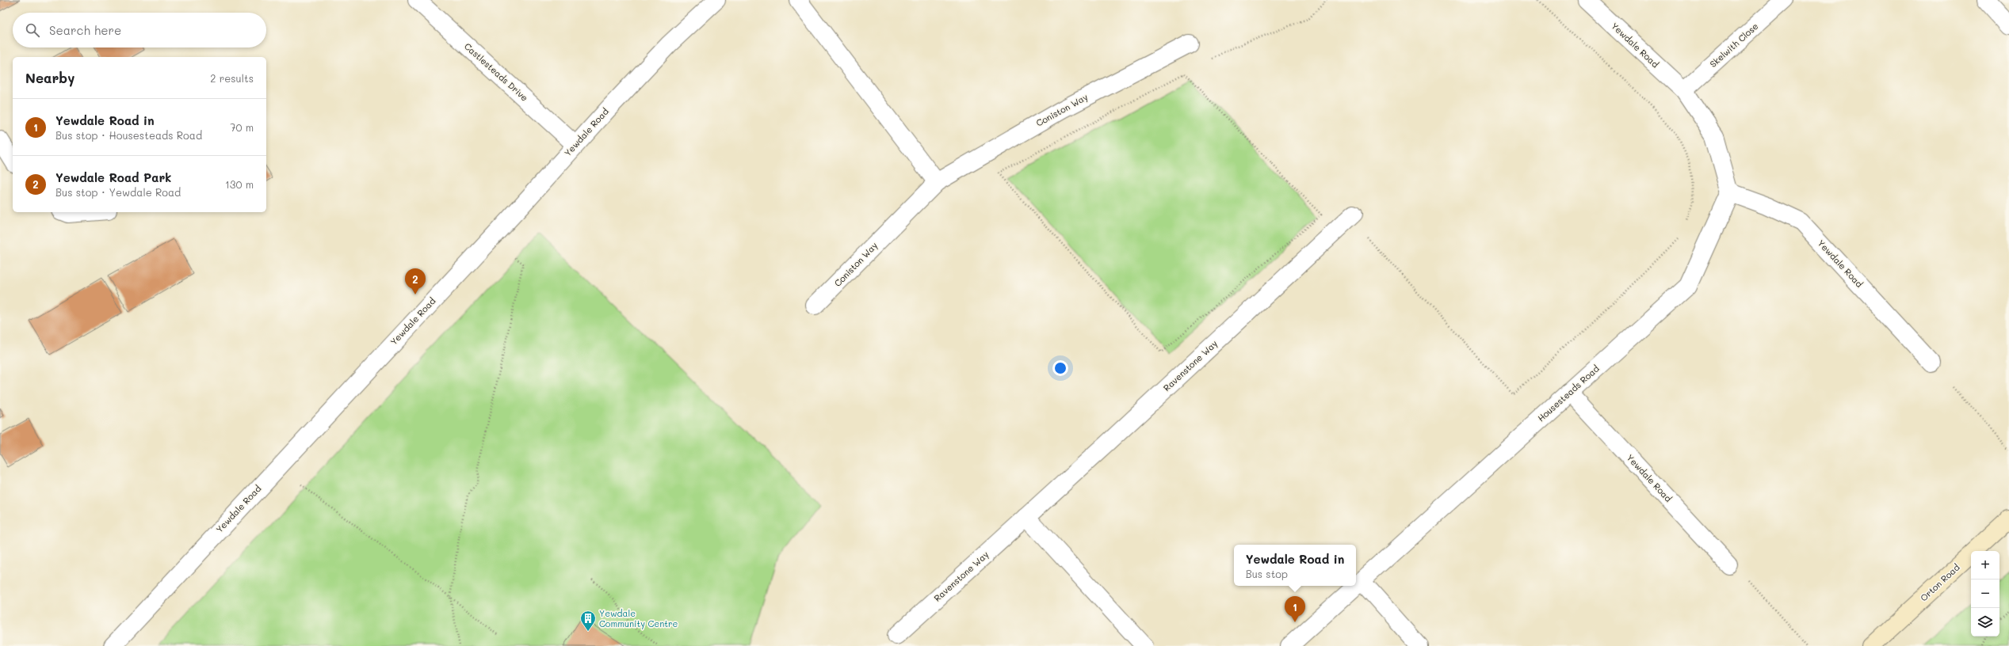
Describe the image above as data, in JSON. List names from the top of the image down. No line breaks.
{"streets":{"street":["Yewdale Road","Skelwith Close","Castlesteads Drive","Coniston Way","Ravenstone Way","Housesteads Road","Orton Road"]},"crossings":[["Yewdale Road","Skelwith Close"],["Yewdale Road","Castlesteads Drive"],["Yewdale Road","Housesteads Road"]],"places":{"building":["Yewdale Community Centre"]},"page":{"search":"Search here","heading":["Nearby","2 results"],"list":[{"mark":"1","name":"Yewdale Road in","note":"Bus stop · Housesteads Road","value":"70 m"},{"mark":"2","name":"Yewdale Road Park","note":"Bus stop · Yewdale Road","value":"130 m"}],"pins":["2","1"],"popup":["Yewdale Road in","Bus stop"],"map_buttons":["+","−"]}}
